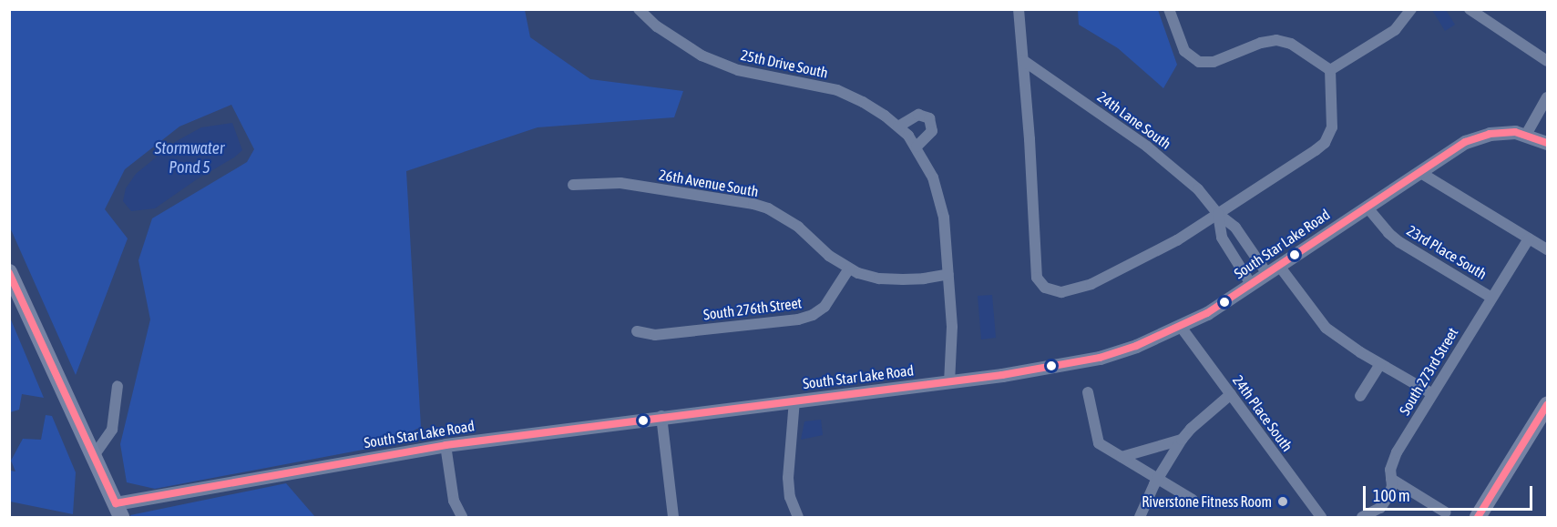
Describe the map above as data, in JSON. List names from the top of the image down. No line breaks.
{"streets":{"street":["25th Drive South","24th Lane South","26th Avenue South","South Star Lake Road","23rd Place South","South 276th Street","South 273rd Street","24th Place South"]},"crossings":[["25th Drive South","26th Avenue South"],["25th Drive South","South Star Lake Road"],["24th Lane South","South Star Lake Road"],["24th Lane South","South 273rd Street"],["26th Avenue South","South 276th Street"],["South Star Lake Road","23rd Place South"],["South Star Lake Road","24th Place South"],["23rd Place South","South 273rd Street"]],"water":["Stormwater Pond 5"],"places":["Riverstone Fitness Room"],"scale_bar":"100 m"}
